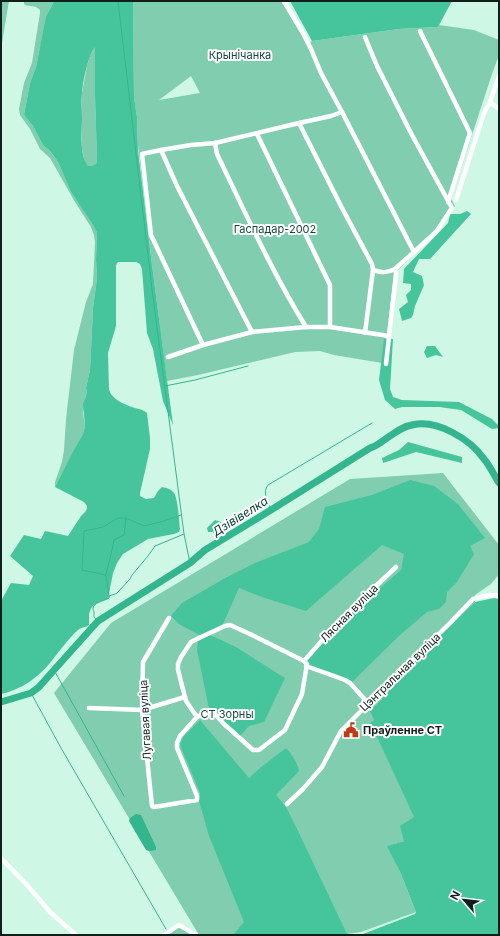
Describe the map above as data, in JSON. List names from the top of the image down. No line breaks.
{"streets":{"street":["Лясная вуліца","Цэнтральная вуліца","Лугавая вуліца"]},"water":["Дзівівелка"],"parks":["Крынічанка","Гаспадар-2002","СТ Зорны"],"places":{"public building":["Праўленне СТ"]},"north":"top left"}
